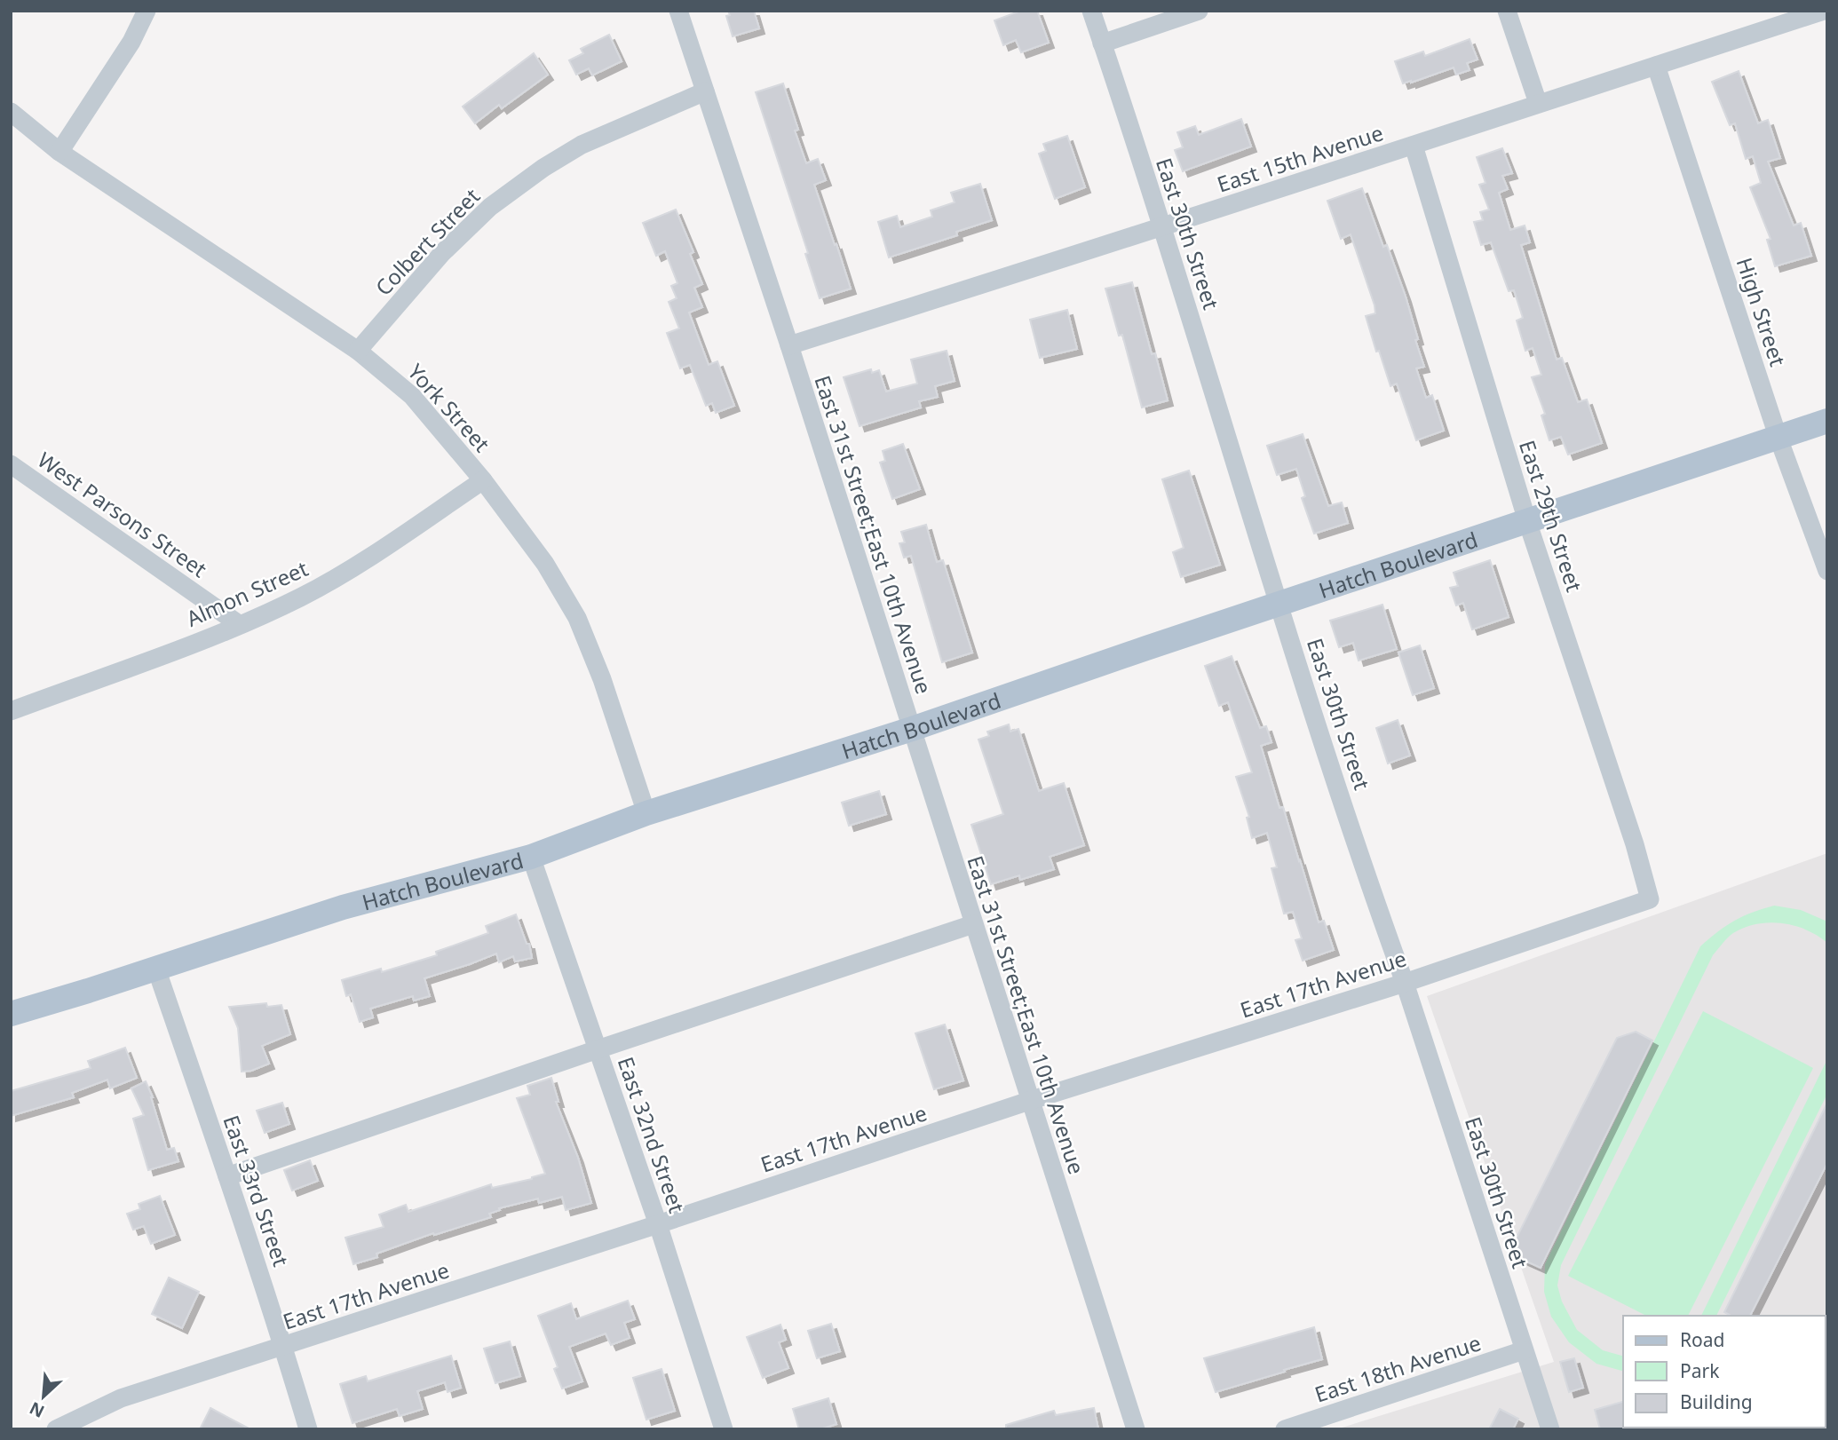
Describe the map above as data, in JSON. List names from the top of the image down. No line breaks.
{"streets":{"main road":["Hatch Boulevard"],"street":["East 15th Avenue","East 30th Street","Colbert Street","High Street","York Street","West Parsons Street","East 29th Street","East 31st Street;East 10th Avenue","Almon Street","East 17th Avenue","East 32nd Street","East 33rd Street","East 18th Avenue"]},"crossings":[["East 15th Avenue","East 30th Street"],["East 15th Avenue","High Street"],["East 15th Avenue","East 29th Street"],["East 15th Avenue","East 31st Street;East 10th Avenue"],["East 30th Street","Hatch Boulevard"],["East 30th Street","East 17th Avenue"],["East 30th Street","East 18th Avenue"],["Colbert Street","York Street"],["Colbert Street","East 31st Street;East 10th Avenue"],["High Street","Hatch Boulevard"],["York Street","Hatch Boulevard"],["York Street","Almon Street"],["West Parsons Street","Almon Street"],["East 29th Street","Hatch Boulevard"],["East 29th Street","East 17th Avenue"],["East 31st Street;East 10th Avenue","Hatch Boulevard"],["East 31st Street;East 10th Avenue","East 17th Avenue"],["Hatch Boulevard","East 32nd Street"],["Hatch Boulevard","East 33rd Street"],["East 17th Avenue","East 32nd Street"],["East 17th Avenue","East 33rd Street"]],"legend":["Road","Park","Building"],"north":"bottom left"}
